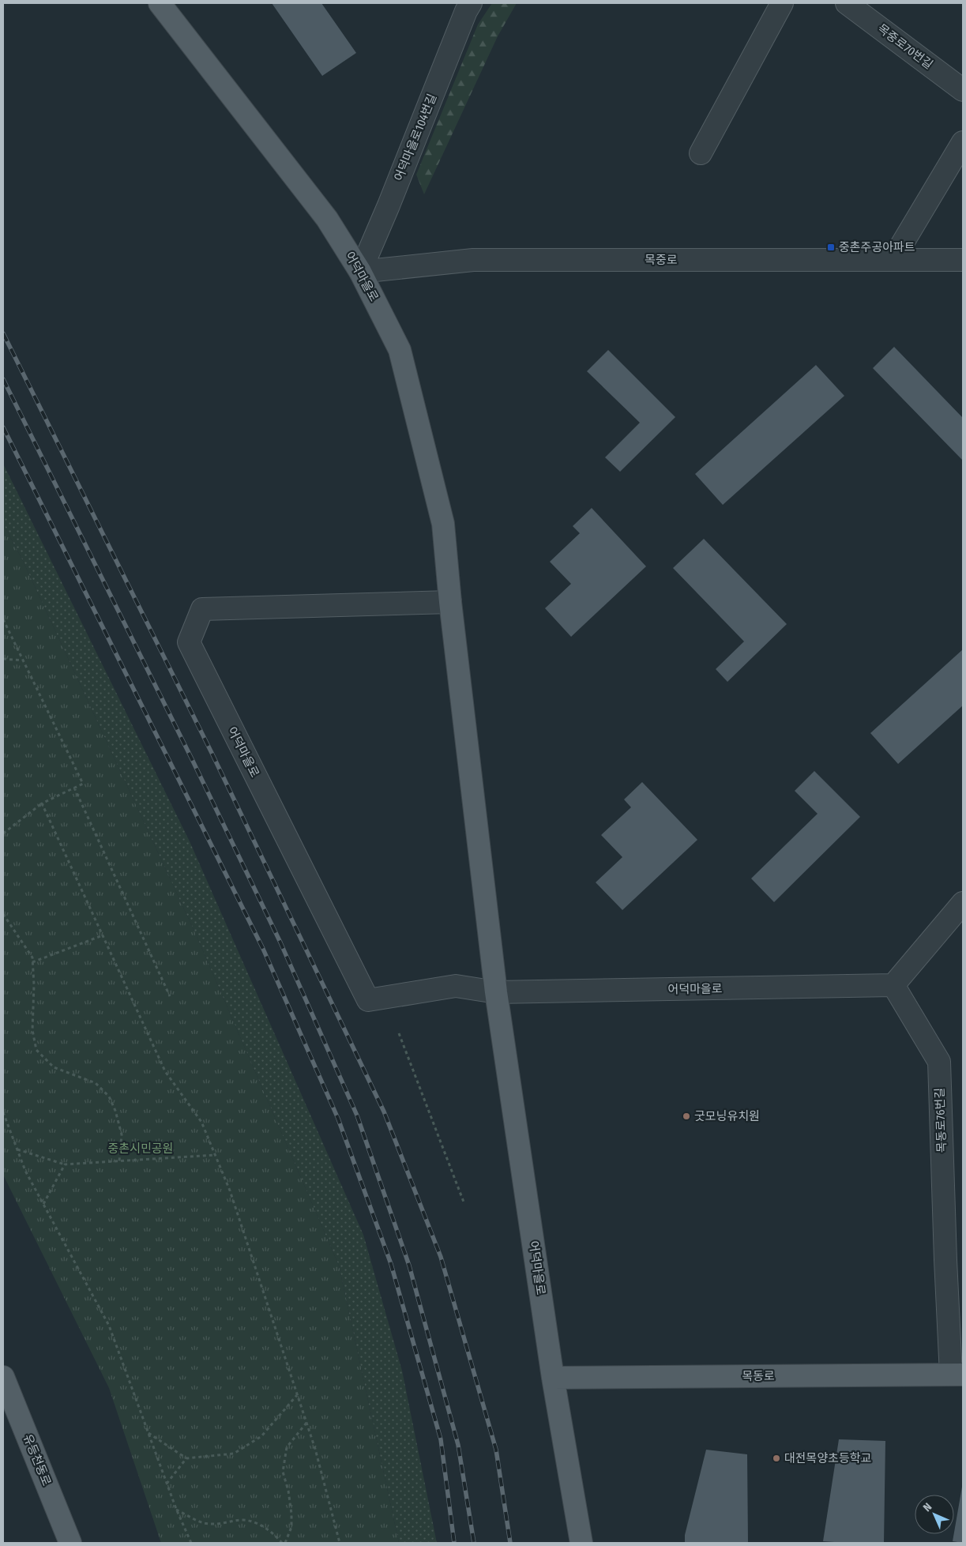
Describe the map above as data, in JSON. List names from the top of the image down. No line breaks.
{"streets":{"main road":["어덕마을로","목동로","유등천동로"],"street":["목중로70번길","어덕마을로104번길","목중로","목동로76번길"]},"crossings":[["어덕마을로104번길","목중로"],["어덕마을로104번길","어덕마을로"],["목중로","어덕마을로"],["어덕마을로","목동로76번길"],["어덕마을로","목동로"],["목동로76번길","목동로"]],"parks":["중촌시민공원"],"places":{"transit":["중촌주공아파트"],"other":["굿모닝유치원","대전목양초등학교"]},"north":"top left"}
